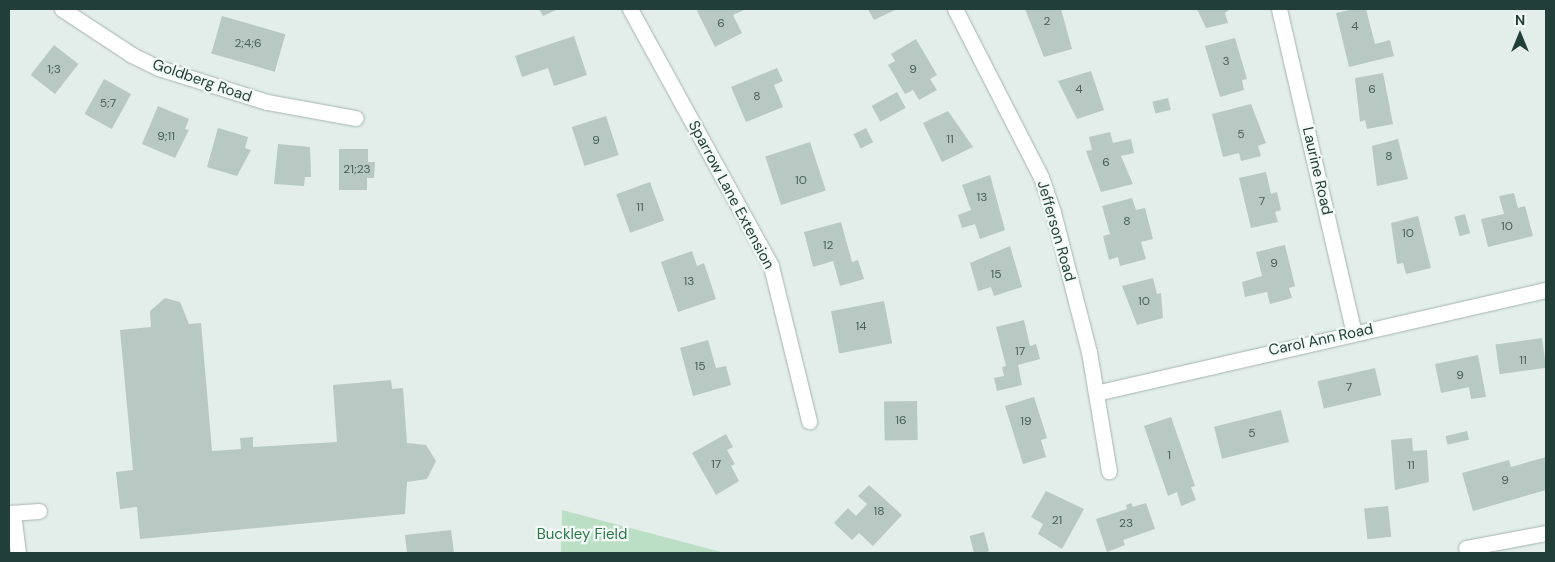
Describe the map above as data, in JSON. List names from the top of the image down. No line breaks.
{"streets":{"street":["Goldberg Road","Laurine Road","Sparrow Lane Extension","Jefferson Road","Carol Ann Road"]},"crossings":[["Laurine Road","Carol Ann Road"],["Jefferson Road","Carol Ann Road"]],"parks":["Buckley Field"],"house_numbers":["2","6","4","2;4;6","3","1;3","9","4","6","8","5;7","5","9;11","11","9","8","6","21;23","10","13","7","11","8","10","10","12","9","15","13","10","14","17","11","15","9","7","16","19","5","1","17","11","9","18","21","23"],"north":"top"}
